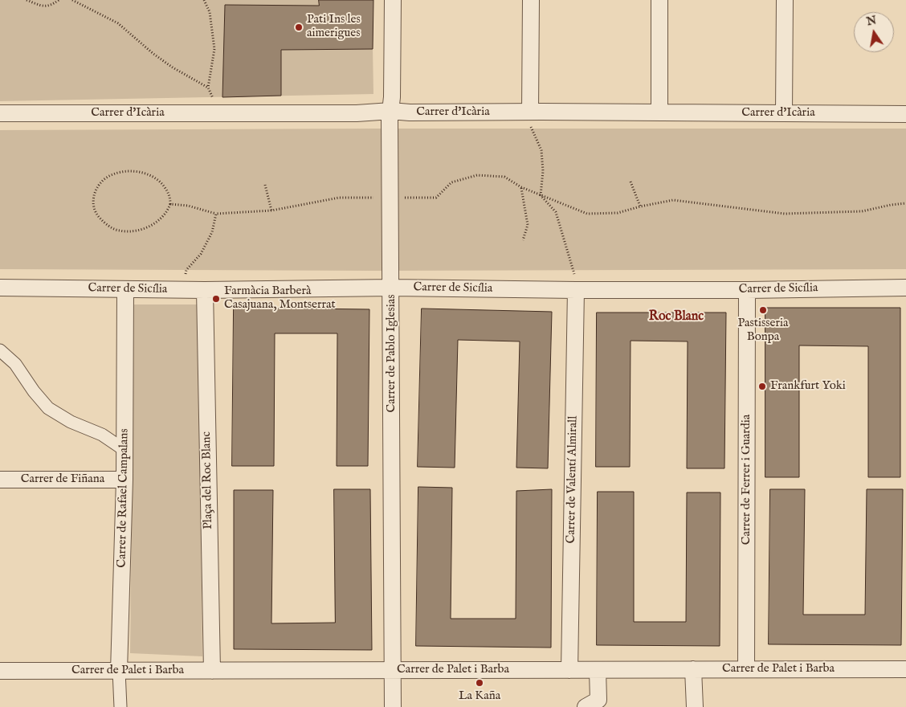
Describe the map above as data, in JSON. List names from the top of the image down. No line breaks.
{"streets":{"street":["Carrer d'Icària","Carrer de Sicília","Carrer de Pablo Iglesias","Carrer de Fiñana","Carrer de Valentí Almirall","Carrer de Ferrer i Guardia","Plaça del Roc Blanc","Carrer de Rafael Campalans","Carrer de Palet i Barba"]},"crossings":[["Carrer d'Icària","Carrer de Pablo Iglesias"],["Carrer de Sicília","Carrer de Pablo Iglesias"],["Carrer de Sicília","Carrer de Valentí Almirall"],["Carrer de Sicília","Carrer de Ferrer i Guardia"],["Carrer de Sicília","Plaça del Roc Blanc"],["Carrer de Sicília","Carrer de Rafael Campalans"],["Carrer de Pablo Iglesias","Carrer de Palet i Barba"],["Carrer de Fiñana","Carrer de Rafael Campalans"],["Carrer de Valentí Almirall","Carrer de Palet i Barba"],["Carrer de Ferrer i Guardia","Carrer de Palet i Barba"],["Plaça del Roc Blanc","Carrer de Palet i Barba"],["Carrer de Rafael Campalans","Carrer de Palet i Barba"]],"districts":["Roc Blanc"],"places":["Pati Ins les aimerigues","Farmàcia Barberà Casajuana, Montserrat","Pastisseria Bonpa","Frankfurt Yoki","La Kaña"],"north":"top"}
